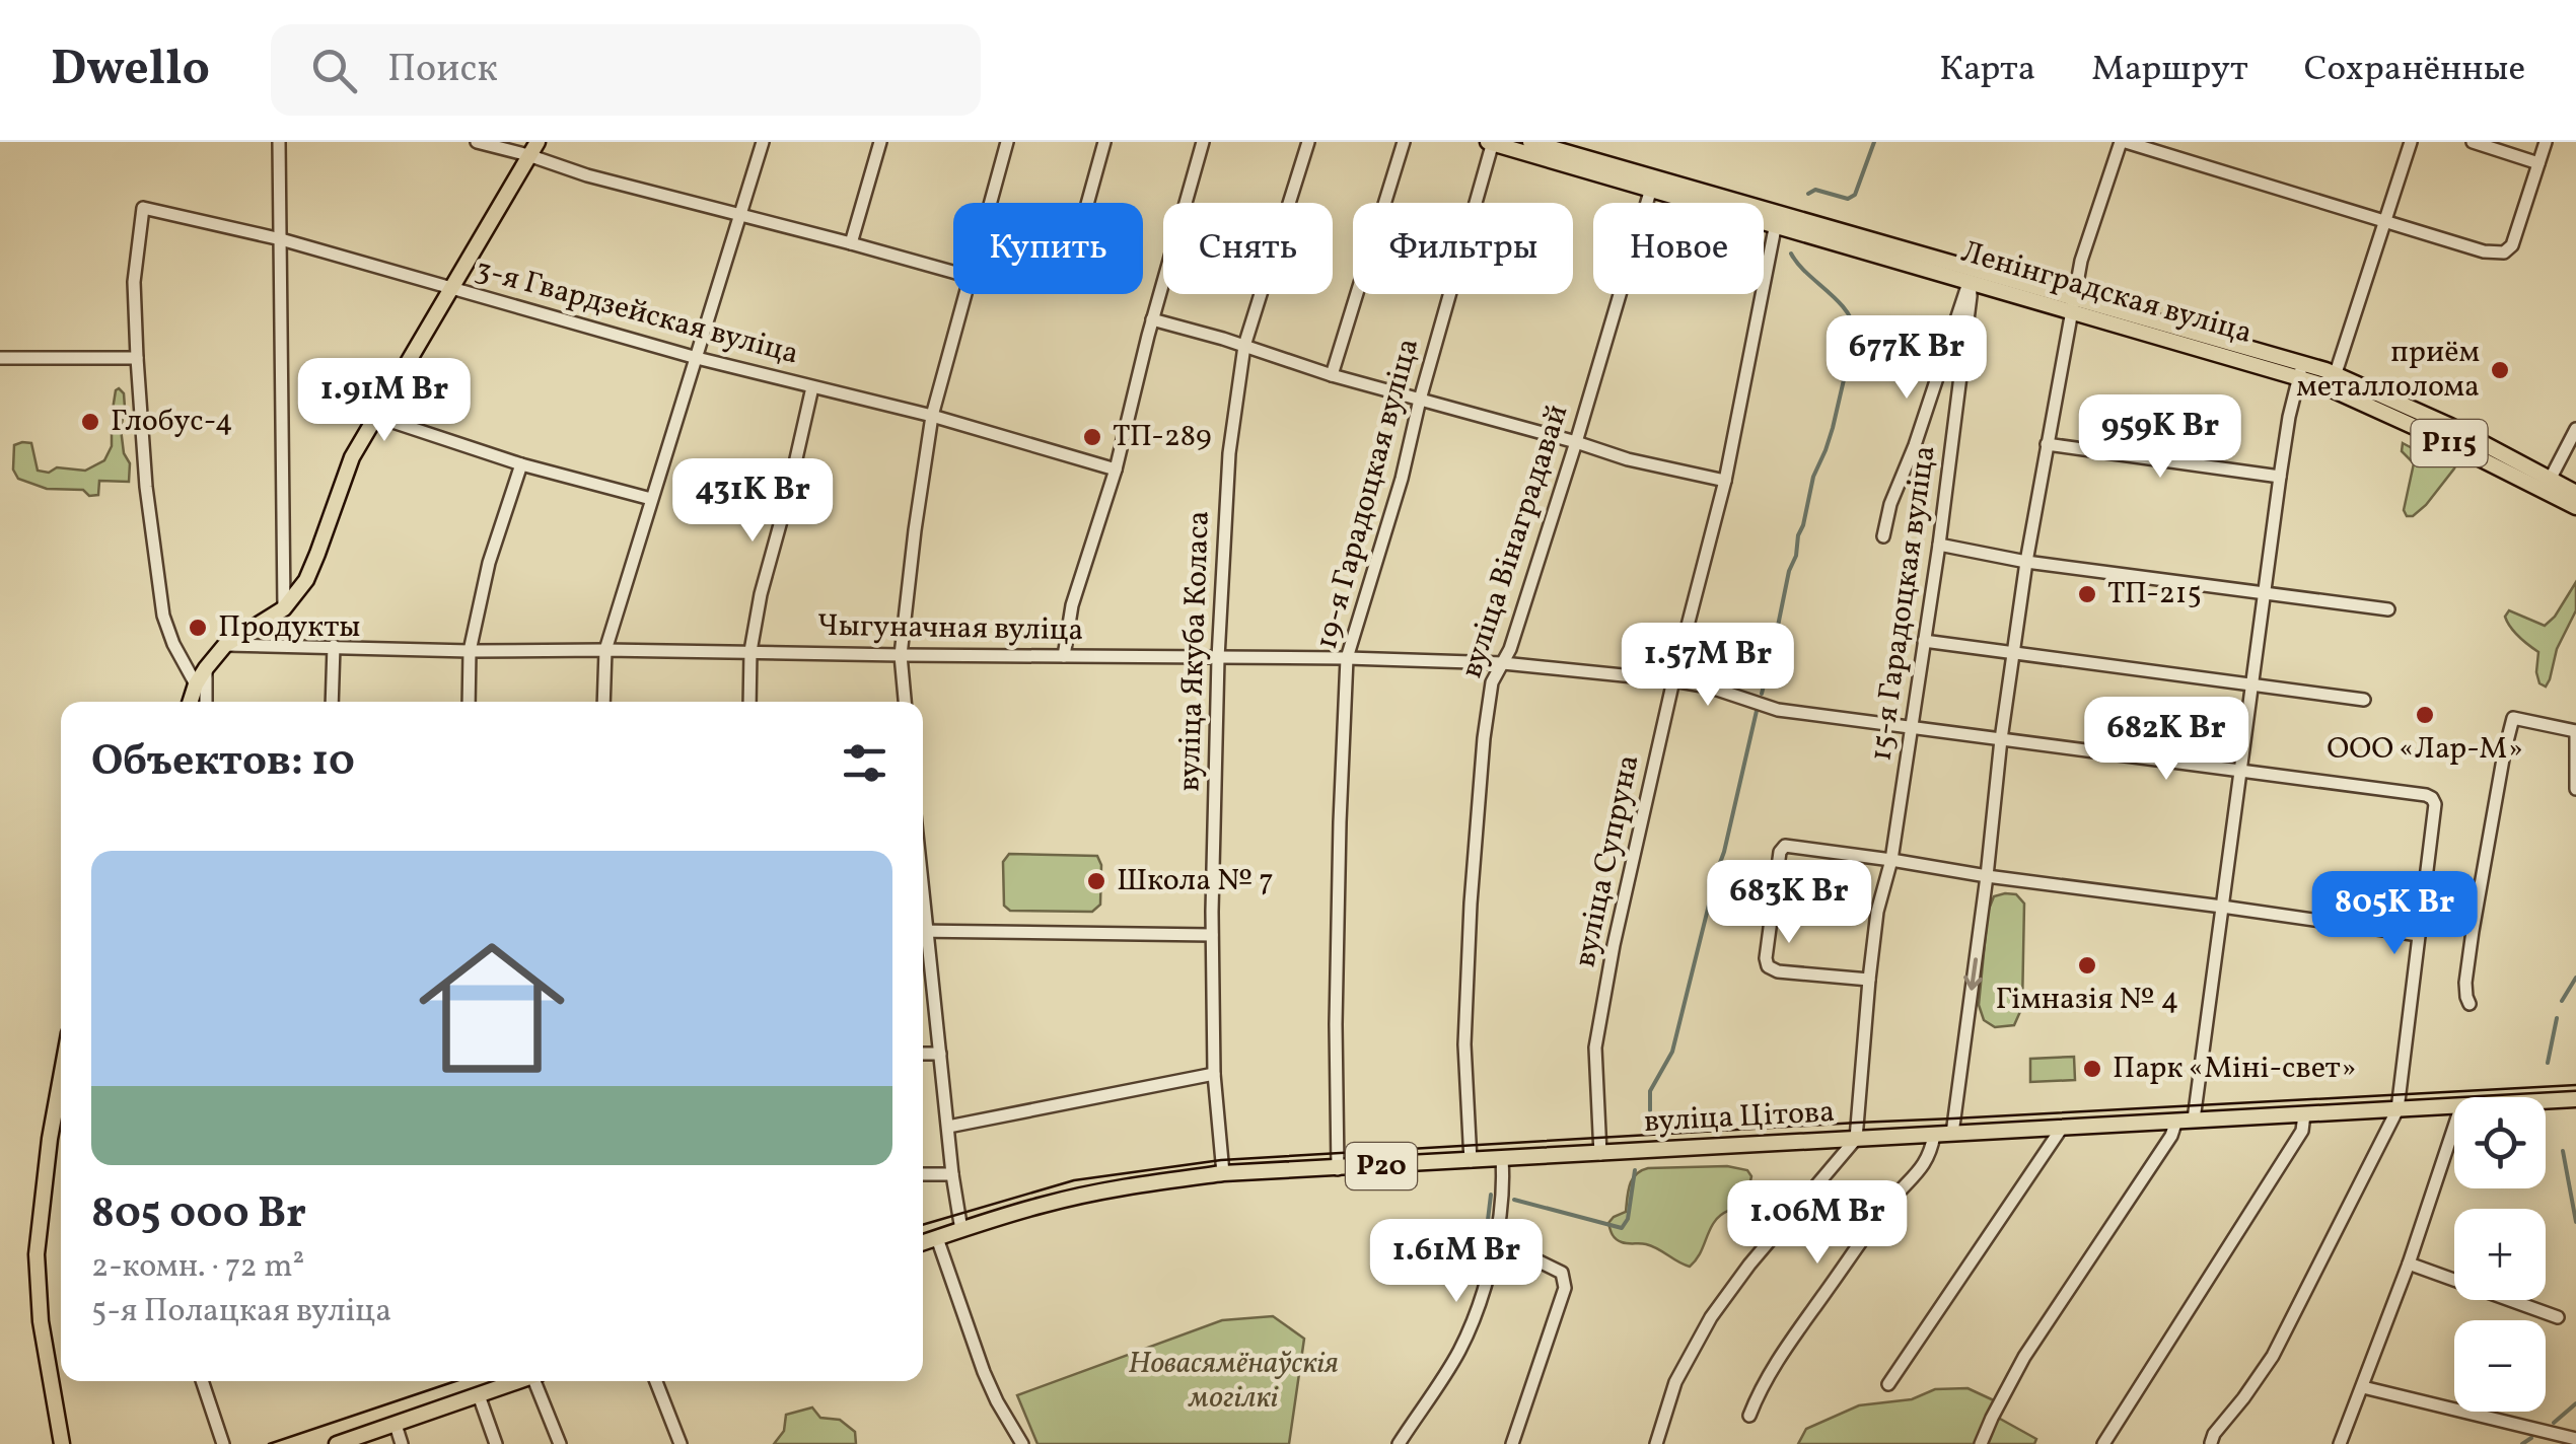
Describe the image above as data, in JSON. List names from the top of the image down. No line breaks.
{"streets":{"main road":["Ленінградская вуліца","Р115","вуліца Цітова","Р20"],"street":["3-я Гвардзейская вуліца","19-я Гарадоцкая вуліца","вуліца Вінаградавай","15-я Гарадоцкая вуліца","Чыгуначная вуліца","вуліца Якуба Коласа","вуліца Супруна"]},"crossings":[["Ленінградская вуліца","19-я Гарадоцкая вуліца"],["Ленінградская вуліца","вуліца Вінаградавай"],["Ленінградская вуліца","15-я Гарадоцкая вуліца"],["Ленінградская вуліца","вуліца Супруна"],["19-я Гарадоцкая вуліца","Чыгуначная вуліца"],["19-я Гарадоцкая вуліца","вуліца Цітова"],["вуліца Вінаградавай","Чыгуначная вуліца"],["вуліца Вінаградавай","вуліца Цітова"],["15-я Гарадоцкая вуліца","Чыгуначная вуліца"],["15-я Гарадоцкая вуліца","вуліца Цітова"],["Чыгуначная вуліца","вуліца Якуба Коласа"],["Чыгуначная вуліца","вуліца Супруна"],["вуліца Якуба Коласа","вуліца Цітова"],["вуліца Супруна","вуліца Цітова"]],"parks":["Новасямёнаўскія могілкі"],"places":["приём металлолома","Глобус-4","ТП-289","ТП-215","Продукты","ООО «Лар-М»","Школа № 7","Гімназія № 4","Парк «Міні-свет»"],"page":{"header":"Dwello","search":"Поиск","nav":["Карта","Маршрут","Сохранённые"],"chip":["Купить","Снять","Фильтры","Новое"],"price":["677K Br","1.91M Br","959K Br","431K Br","1.57M Br","682K Br","683K Br","805K Br","1.06M Br","1.61M Br"],"heading":"Объектов: 10","list":[{"name":"805 000 Br","note":"2-комн. · 72 m² · 5-я Полацкая вуліца"}],"map_buttons":["+","−"]}}
